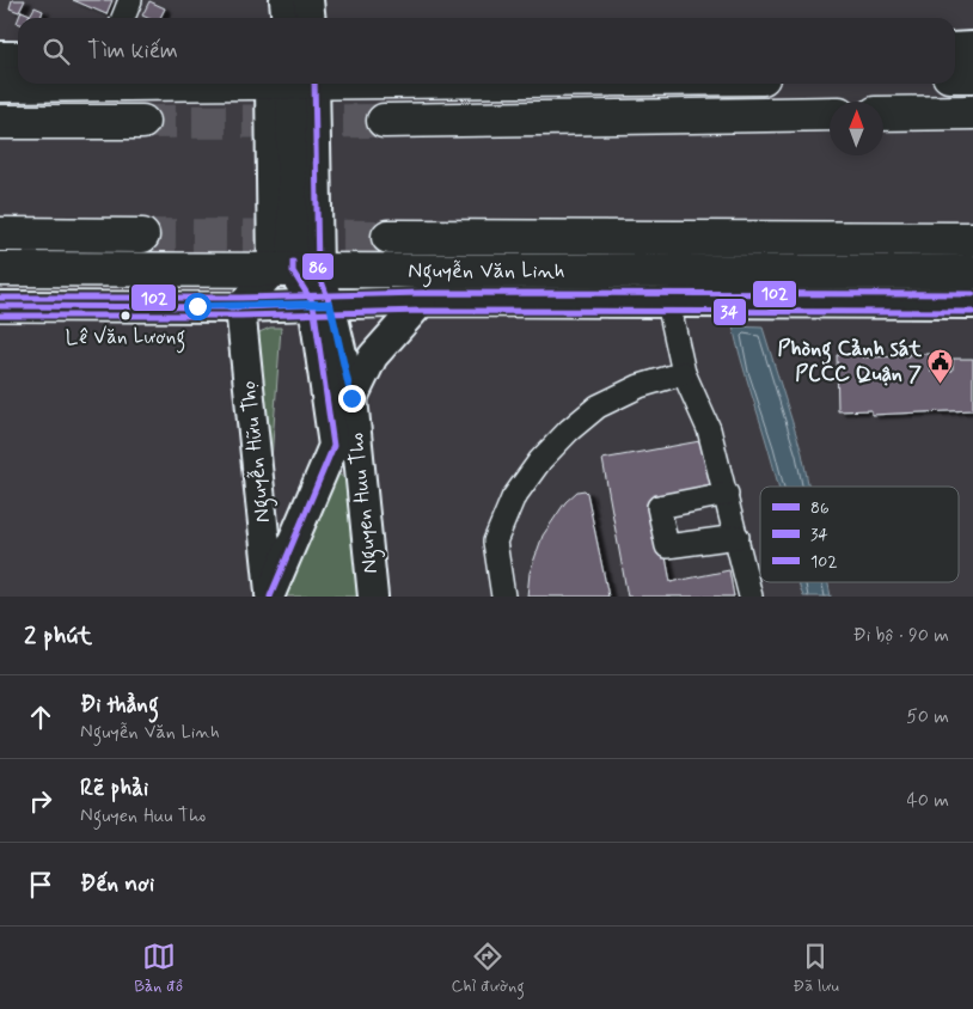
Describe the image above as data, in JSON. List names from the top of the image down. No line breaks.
{"streets":{"highway":["Nguyễn Văn Linh"],"main road":["Nguyễn Hữu Thọ","Nguyen Huu Tho"]},"crossings":[["Nguyễn Văn Linh","Nguyễn Hữu Thọ"],["Nguyễn Văn Linh","Nguyen Huu Tho"],["Nguyễn Hữu Thọ","Nguyen Huu Tho"]],"places":{"other":["Lê Văn Lương"],"public building":["Phòng Cảnh sát PCCC Quận 7"]},"lines":["transit line 86","transit line 102","transit line 34"],"legend":["86","34","102"],"north":"top","page":{"search":"Tìm kiếm","heading":["2 phút","Đi bộ · 90 m"],"list":[["Đi thẳng","Nguyễn Văn Linh","50 m"],["Rẽ phải","Nguyen Huu Tho","40 m"],"Đến nơi"],"nav":["Bản đồ","Chỉ đường","Đã lưu"]}}
